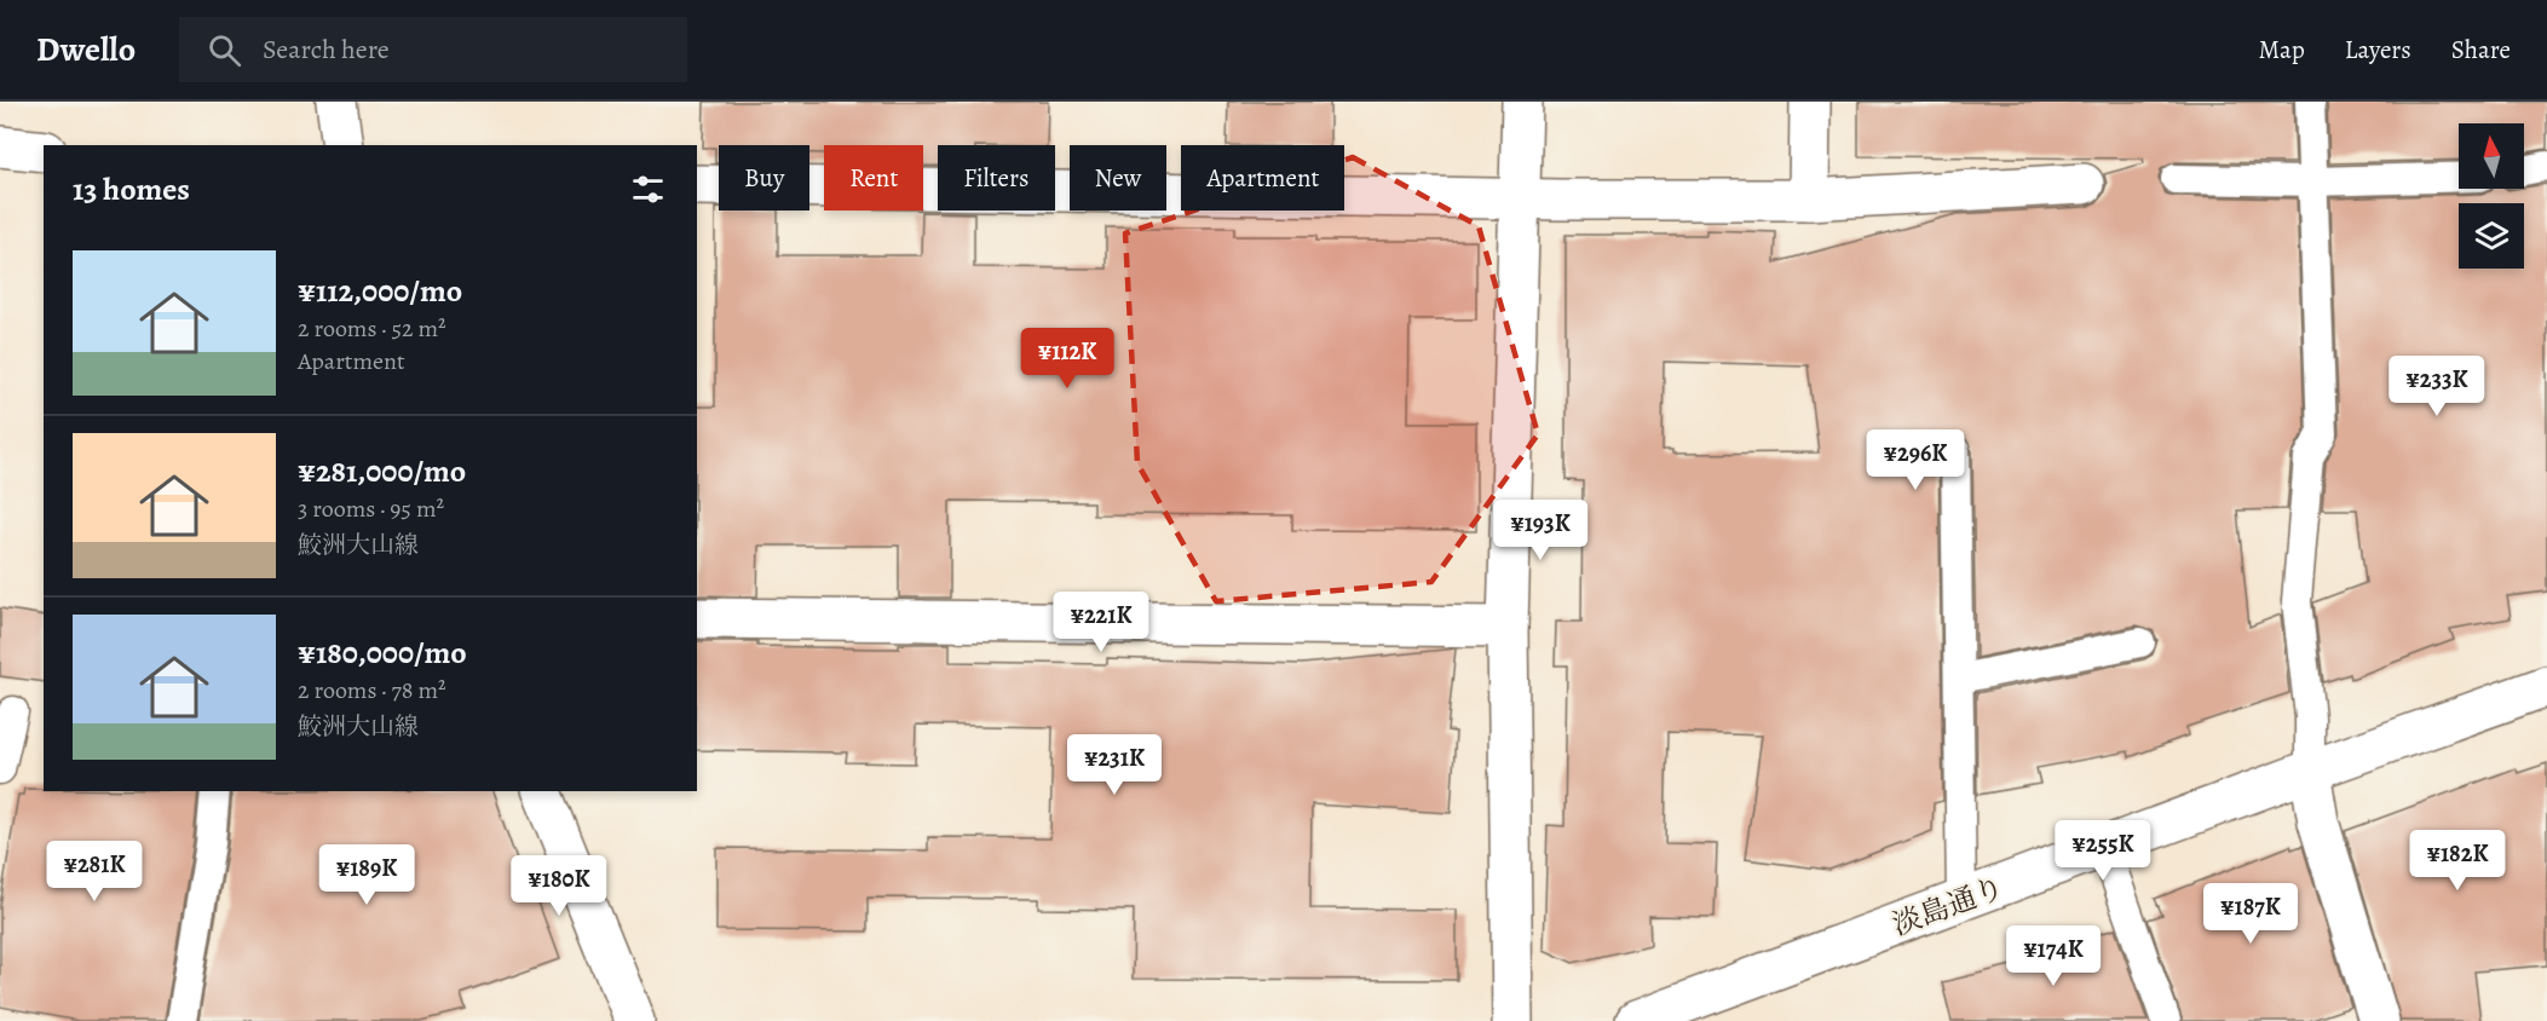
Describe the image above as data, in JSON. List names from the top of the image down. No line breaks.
{"streets":{"street":["淡島通り"]},"north":"top","page":{"header":"Dwello","search":"Search here","nav":["Map","Layers","Share"],"chip":["Buy","Rent","Filters","New","Apartment"],"heading":"13 homes","list":[{"name":"¥112,000/mo","note":"2 rooms · 52 m² · Apartment"},{"name":"¥281,000/mo","note":"3 rooms · 95 m² · 鮫洲大山線"},{"name":"¥180,000/mo","note":"2 rooms · 78 m² · 鮫洲大山線"}],"price":["¥112K","¥233K","¥296K","¥193K","¥221K","¥231K","¥255K","¥182K","¥281K","¥189K","¥180K","¥187K","¥174K"]}}
